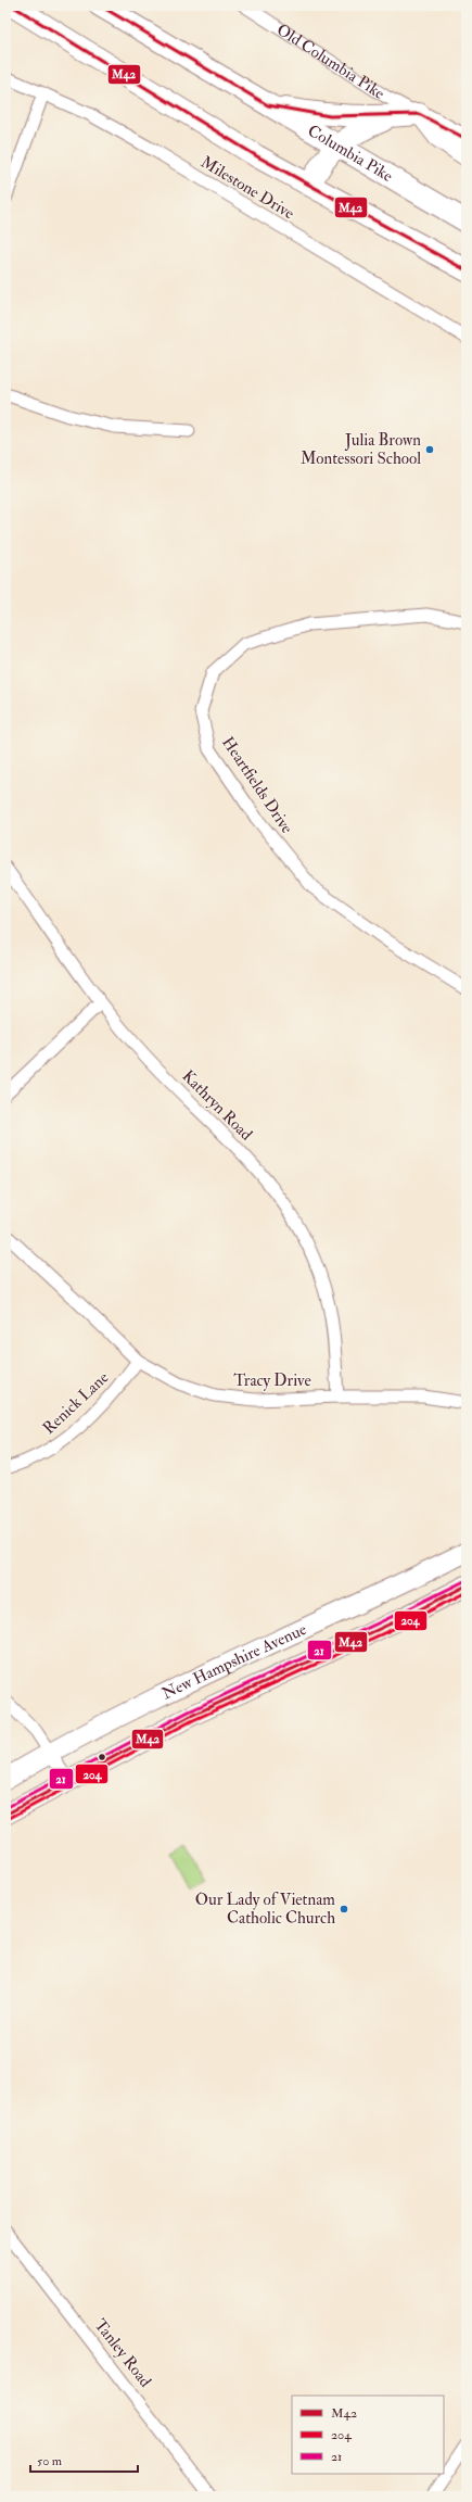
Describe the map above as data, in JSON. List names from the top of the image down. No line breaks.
{"streets":{"highway":["Columbia Pike"],"main road":["New Hampshire Avenue"],"street":["Old Columbia Pike","Milestone Drive","Heartfields Drive","Kathryn Road","Tracy Drive","Renick Lane","Tanley Road"]},"crossings":[["Kathryn Road","Tracy Drive"],["Tracy Drive","Renick Lane"]],"places":["Julia Brown Montessori School","Our Lady of Vietnam Catholic Church"],"lines":["transit line M42","transit line 21","transit line 204"],"legend":["M42","204","21"],"scale_bar":"50 m"}
